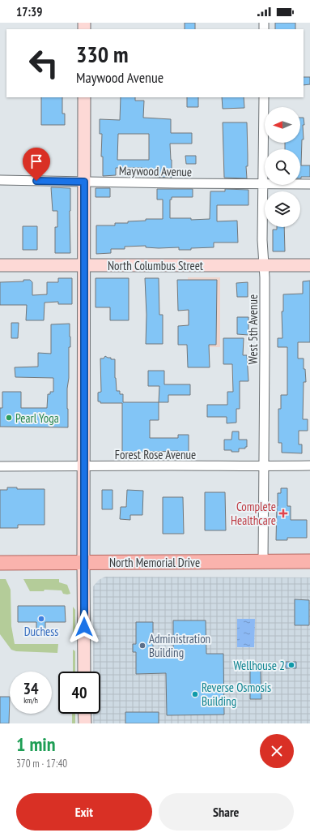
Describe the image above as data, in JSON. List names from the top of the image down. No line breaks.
{"streets":{"main road":["North Memorial Drive"],"street":["Maywood Avenue","North Columbus Street","West 5th Avenue","Forest Rose Avenue"]},"crossings":[["Maywood Avenue","West 5th Avenue"],["North Columbus Street","West 5th Avenue"],["West 5th Avenue","Forest Rose Avenue"],["West 5th Avenue","North Memorial Drive"]],"places":{"other":["Pearl Yoga","Duchess","Administration Building","Wellhouse 2","Reverse Osmosis Building"],"health":["Complete Healthcare"]},"north":"left","page":{"status":"17:39","turn":["330 m","Maywood Avenue"],"speed":"34 km/h","limit":"40","heading":["1 min","370 m · 17:40"],"buttons":["Exit","Share"]}}
